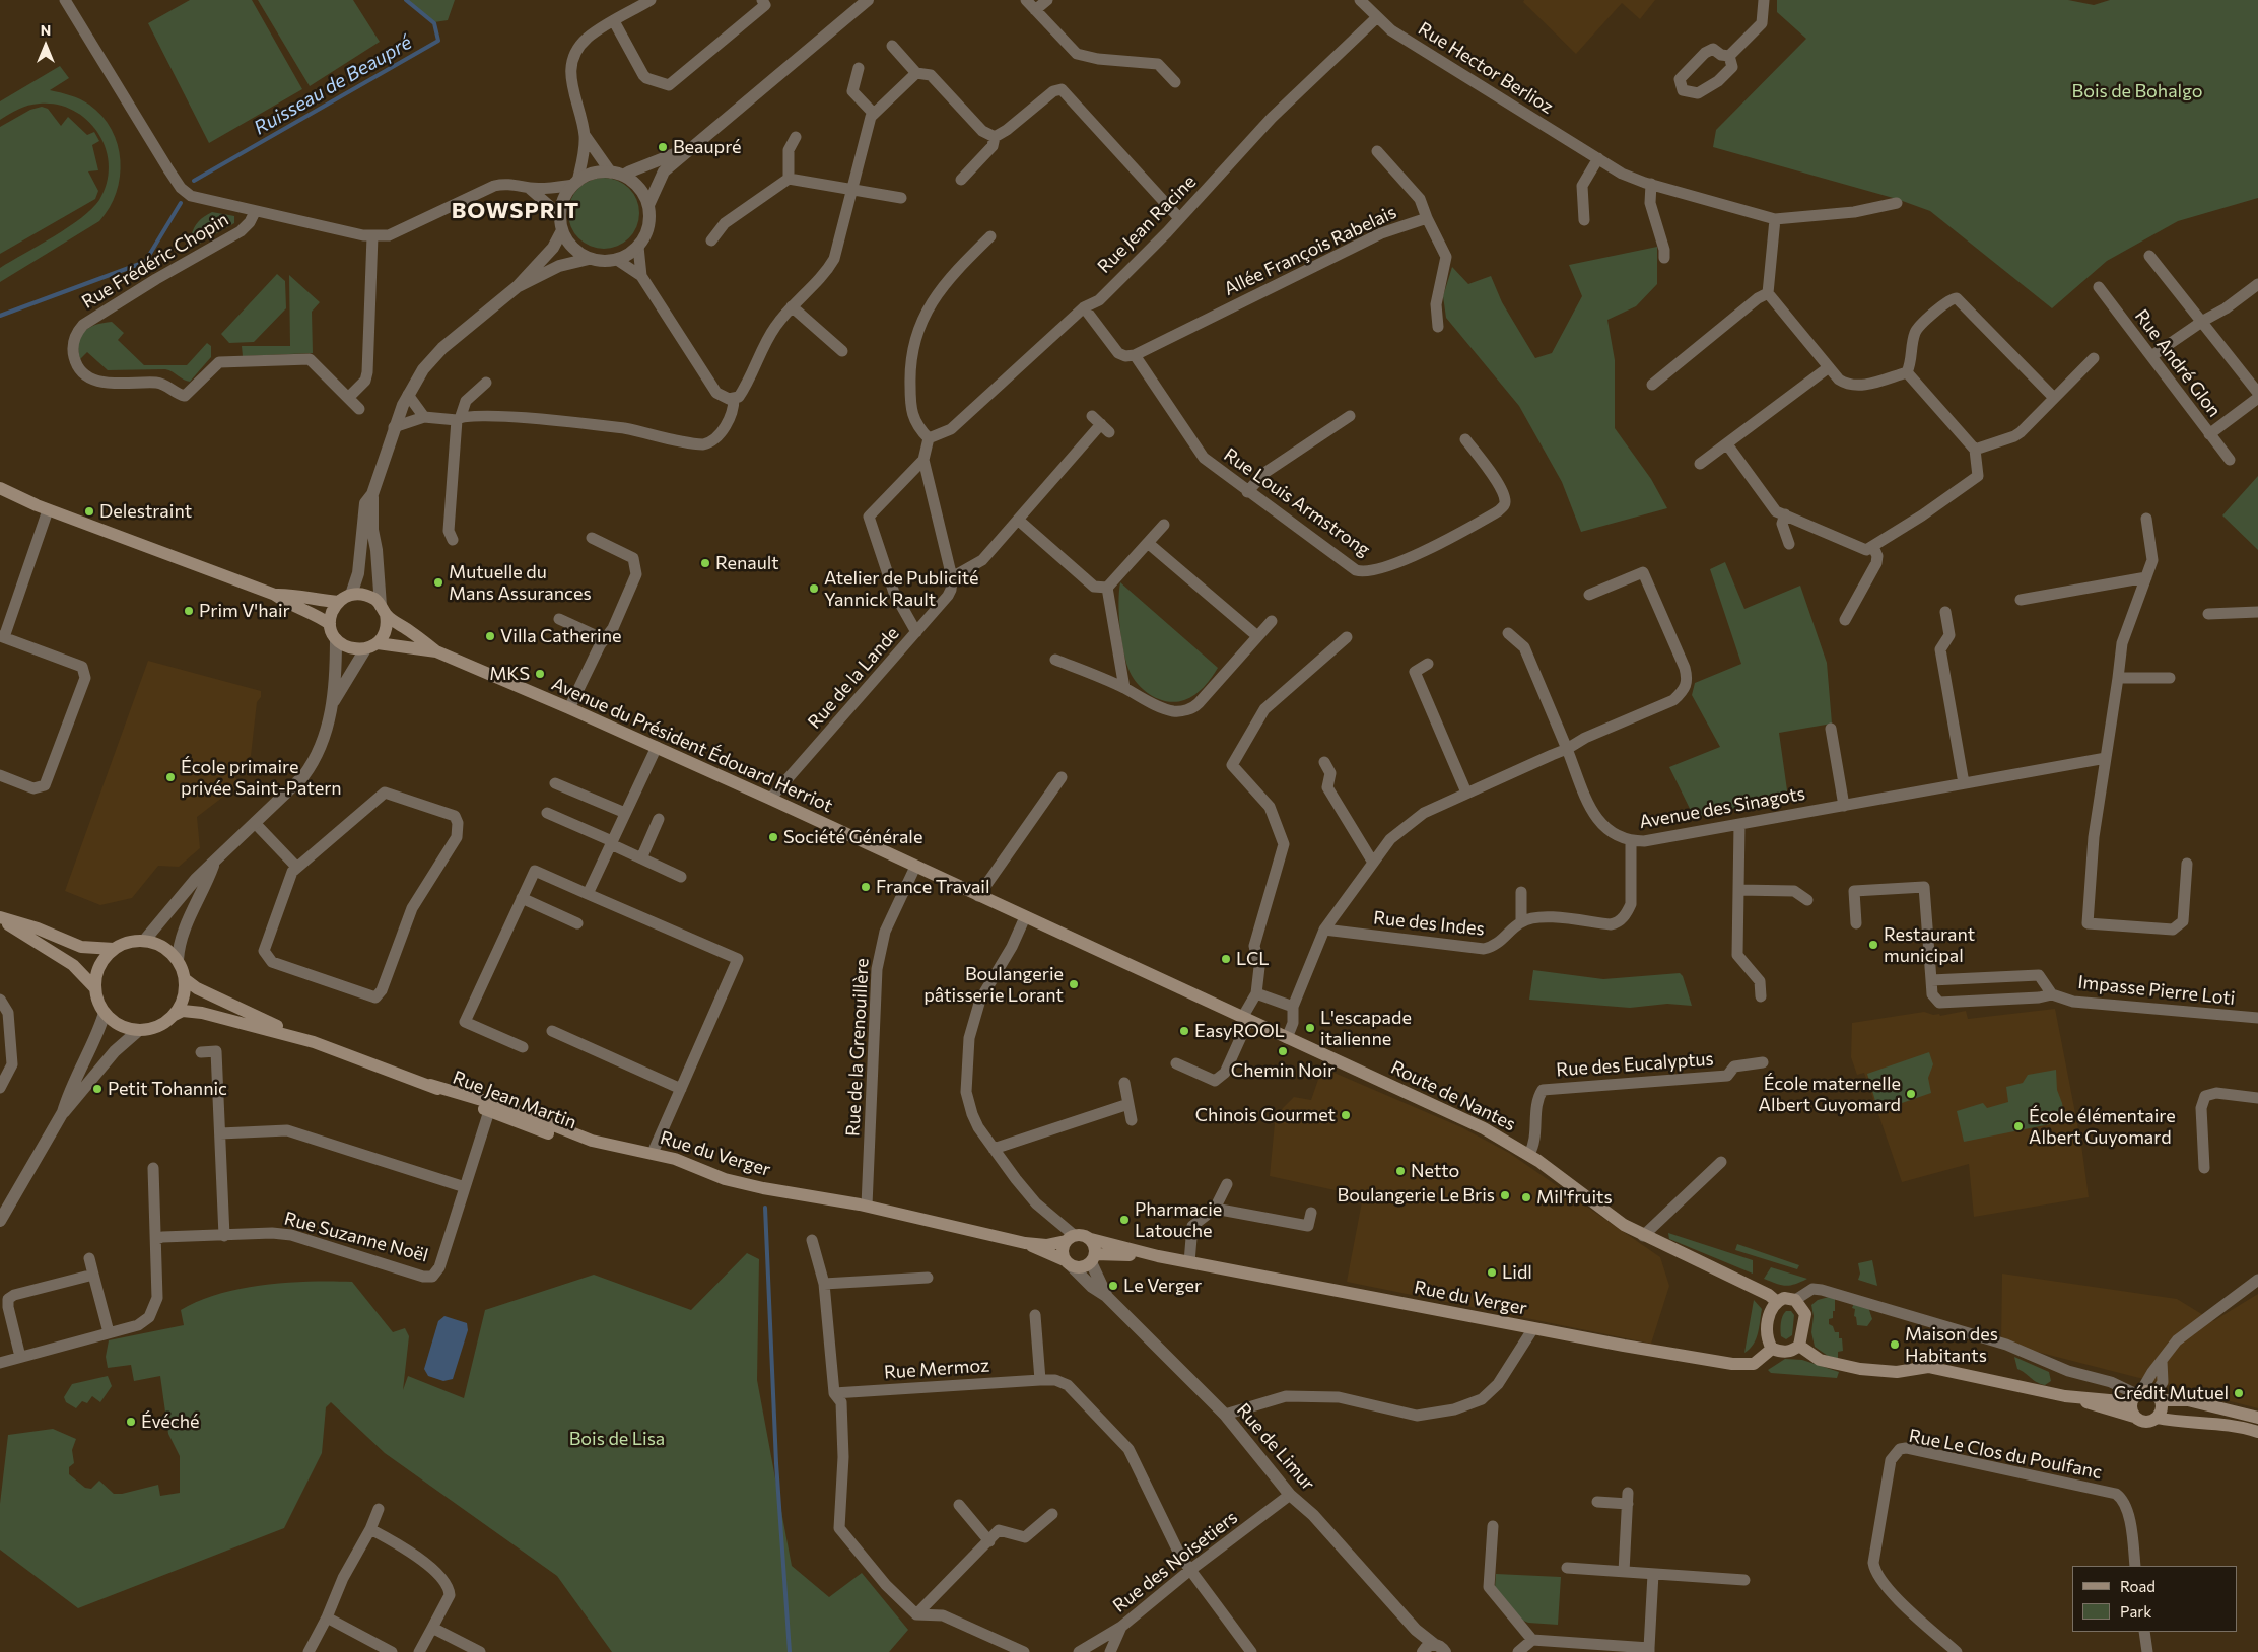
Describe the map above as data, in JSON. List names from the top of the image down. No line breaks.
{"streets":{"main road":["Avenue du Président Édouard Herriot","Route de Nantes","Rue Jean Martin","Rue du Verger"],"street":["Rue Hector Berlioz","Rue Jean Racine","Allée François Rabelais","Rue Frédéric Chopin","Rue André Glon","Rue Louis Armstrong","Rue de la Lande","Avenue des Sinagots","Rue des Indes","Impasse Pierre Loti","Rue de la Grenouillère","Rue des Eucalyptus","Rue Suzanne Noël","Rue Mermoz","Rue de Limur","Rue Le Clos du Poulfanc","Rue des Noisetiers"]},"crossings":[["Rue Hector Berlioz","Rue Jean Racine"],["Allée François Rabelais","Rue Louis Armstrong"],["Rue de la Lande","Avenue du Président Édouard Herriot"],["Avenue du Président Édouard Herriot","Rue de la Grenouillère"],["Avenue du Président Édouard Herriot","Route de Nantes"],["Rue de la Grenouillère","Rue du Verger"],["Rue des Eucalyptus","Route de Nantes"],["Route de Nantes","Rue du Verger"],["Rue Jean Martin","Rue du Verger"],["Rue Jean Martin","Rue Suzanne Noël"],["Rue du Verger","Rue de Limur"],["Rue Mermoz","Rue des Noisetiers"],["Rue de Limur","Rue des Noisetiers"]],"districts":["BOWSPRIT"],"water":["Ruisseau de Beaupré"],"parks":["Bois de Bohalgo","Bois de Lisa"],"places":["Beaupré","Delestraint","Renault","Mutuelle du Mans Assurances","Atelier de Publicité Yannick Rault","Prim V'hair","Villa Catherine","MKS","École primaire privée Saint-Patern","Société Générale","France Travail","Restaurant municipal","LCL","Boulangerie pâtisserie Lorant","L'escapade italienne","EasyROOL","Chemin Noir","Petit Tohannic","École maternelle Albert Guyomard","Chinois Gourmet","École élémentaire Albert Guyomard","Netto","Boulangerie Le Bris","Mil'fruits","Pharmacie Latouche","Lidl","Le Verger","Maison des Habitants","Crédit Mutuel","Évéché"],"legend":["Road","Park"],"north":"top"}
